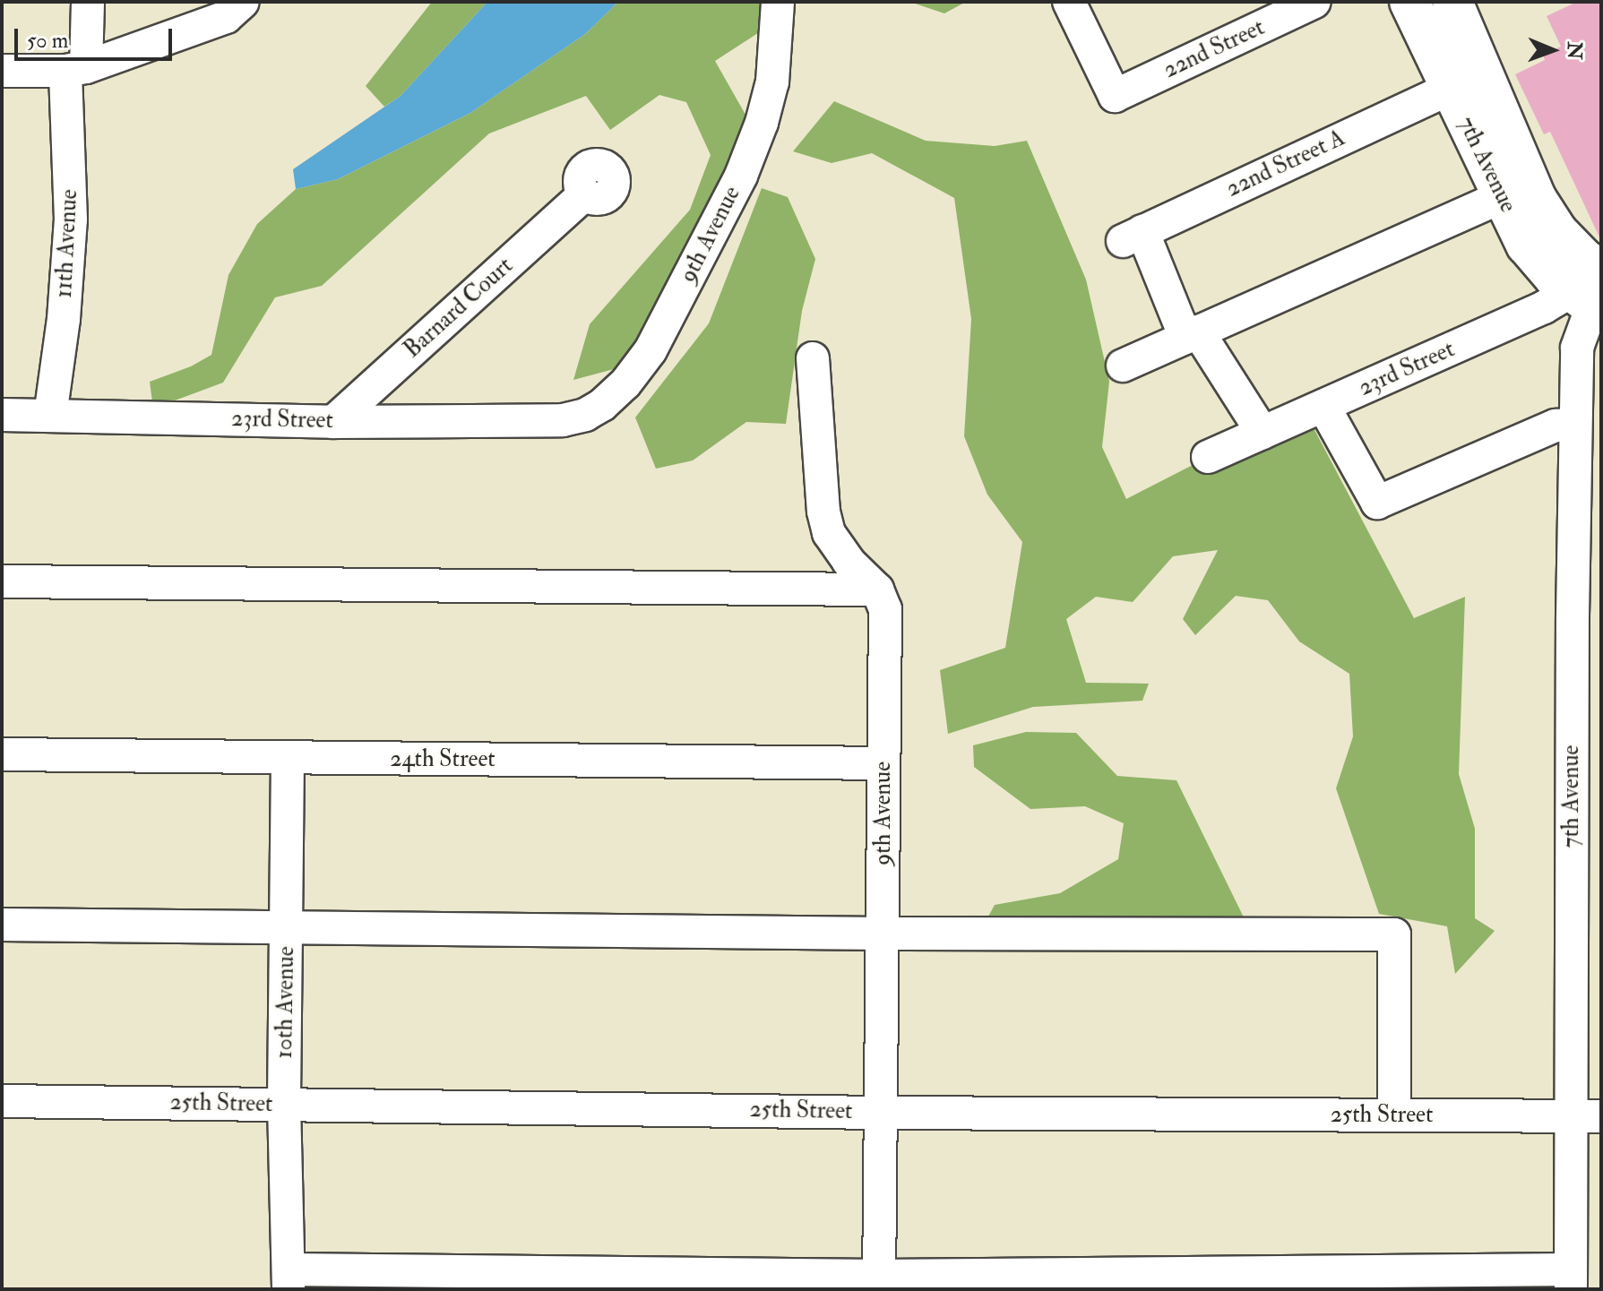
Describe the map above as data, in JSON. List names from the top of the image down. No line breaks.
{"streets":{"main road":["7th Avenue"],"street":["22nd Street","22nd Street A","9th Avenue","11th Avenue","Barnard Court","23rd Street","24th Street","10th Avenue","25th Street"]},"crossings":[["22nd Street A","7th Avenue"],["7th Avenue","23rd Street"],["7th Avenue","25th Street"],["9th Avenue","23rd Street"],["9th Avenue","24th Street"],["9th Avenue","25th Street"],["11th Avenue","23rd Street"],["Barnard Court","23rd Street"],["24th Street","10th Avenue"],["10th Avenue","25th Street"]],"scale_bar":"50 m","north":"right"}
